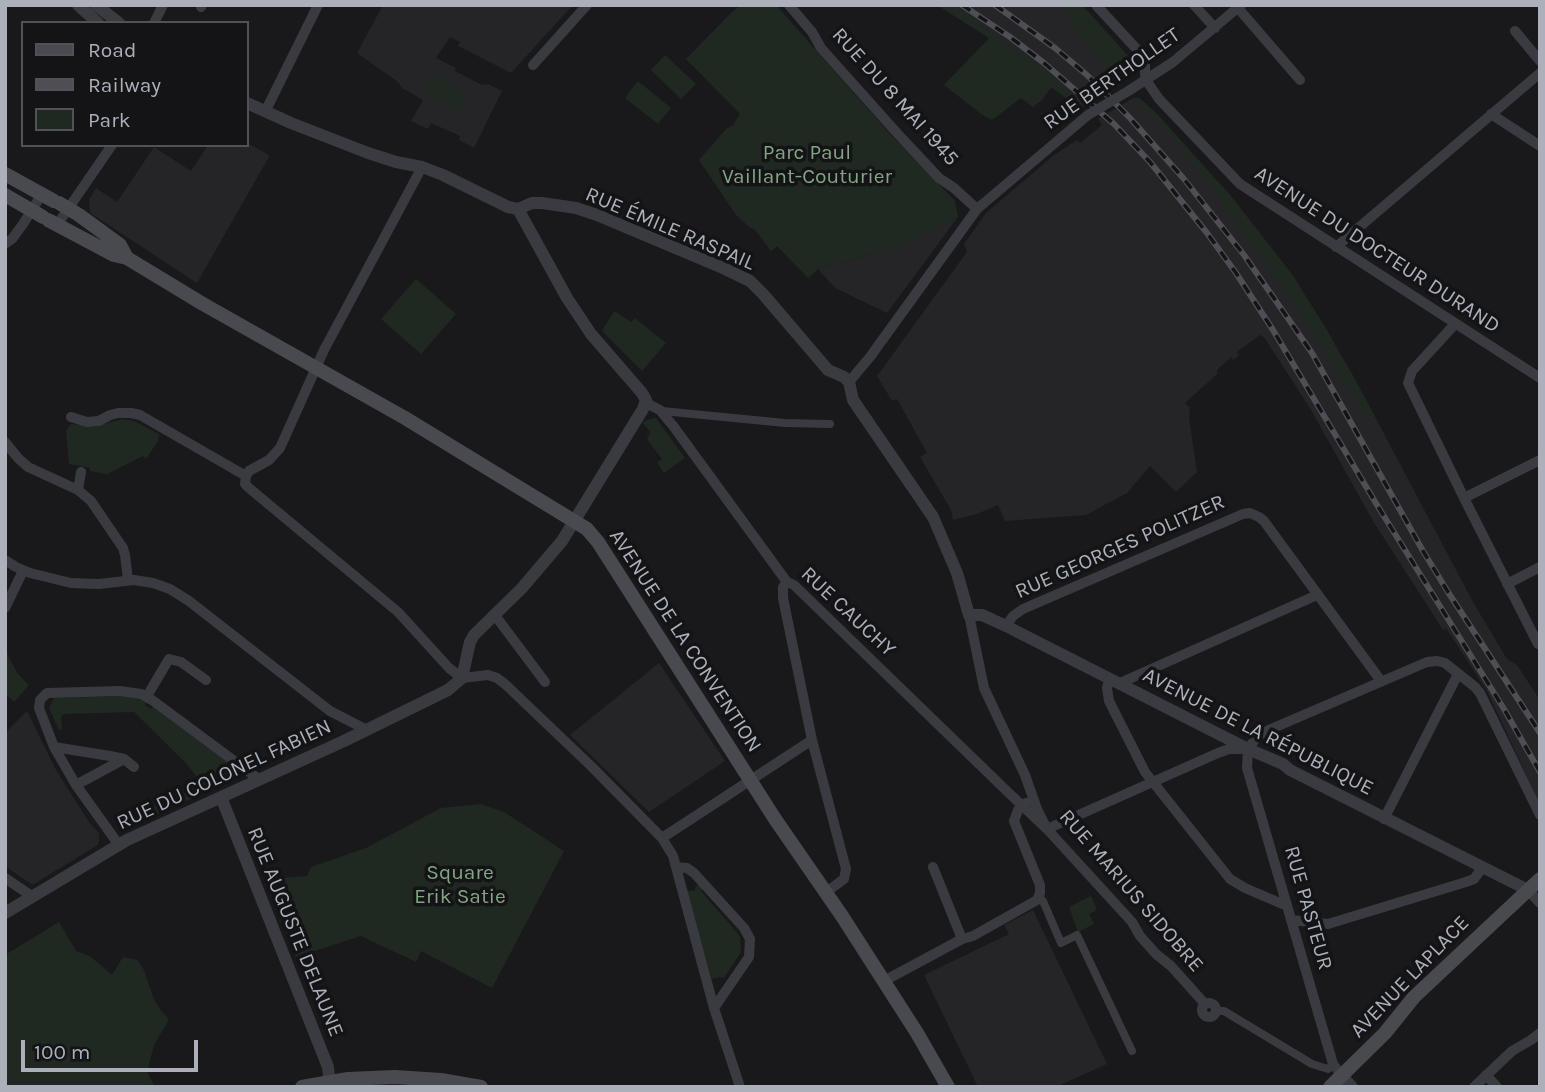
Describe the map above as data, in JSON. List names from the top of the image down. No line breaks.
{"streets":{"main road":["AVENUE DE LA CONVENTION","AVENUE LAPLACE"],"street":["RUE BERTHOLLET","RUE DU 8 MAI 1945","RUE ÉMILE RASPAIL","AVENUE DU DOCTEUR DURAND","RUE GEORGES POLITZER","RUE CAUCHY","AVENUE DE LA RÉPUBLIQUE","RUE DU COLONEL FABIEN","RUE MARIUS SIDOBRE","RUE PASTEUR","RUE AUGUSTE DELAUNE"]},"crossings":[["RUE BERTHOLLET","RUE DU 8 MAI 1945"],["RUE BERTHOLLET","RUE ÉMILE RASPAIL"],["RUE BERTHOLLET","AVENUE DU DOCTEUR DURAND"],["RUE BERTHOLLET","RUE MARIUS SIDOBRE"],["RUE ÉMILE RASPAIL","RUE CAUCHY"],["RUE ÉMILE RASPAIL","RUE MARIUS SIDOBRE"],["RUE GEORGES POLITZER","AVENUE DE LA RÉPUBLIQUE"],["RUE CAUCHY","RUE MARIUS SIDOBRE"],["AVENUE DE LA RÉPUBLIQUE","RUE MARIUS SIDOBRE"],["AVENUE DE LA RÉPUBLIQUE","RUE PASTEUR"],["AVENUE DE LA RÉPUBLIQUE","AVENUE LAPLACE"],["RUE DU COLONEL FABIEN","RUE AUGUSTE DELAUNE"],["RUE MARIUS SIDOBRE","RUE PASTEUR"],["RUE MARIUS SIDOBRE","AVENUE LAPLACE"],["RUE PASTEUR","AVENUE LAPLACE"]],"parks":["Parc Paul Vaillant-Couturier","Square Erik Satie"],"legend":["Road","Railway","Park"],"scale_bar":"100 m"}
